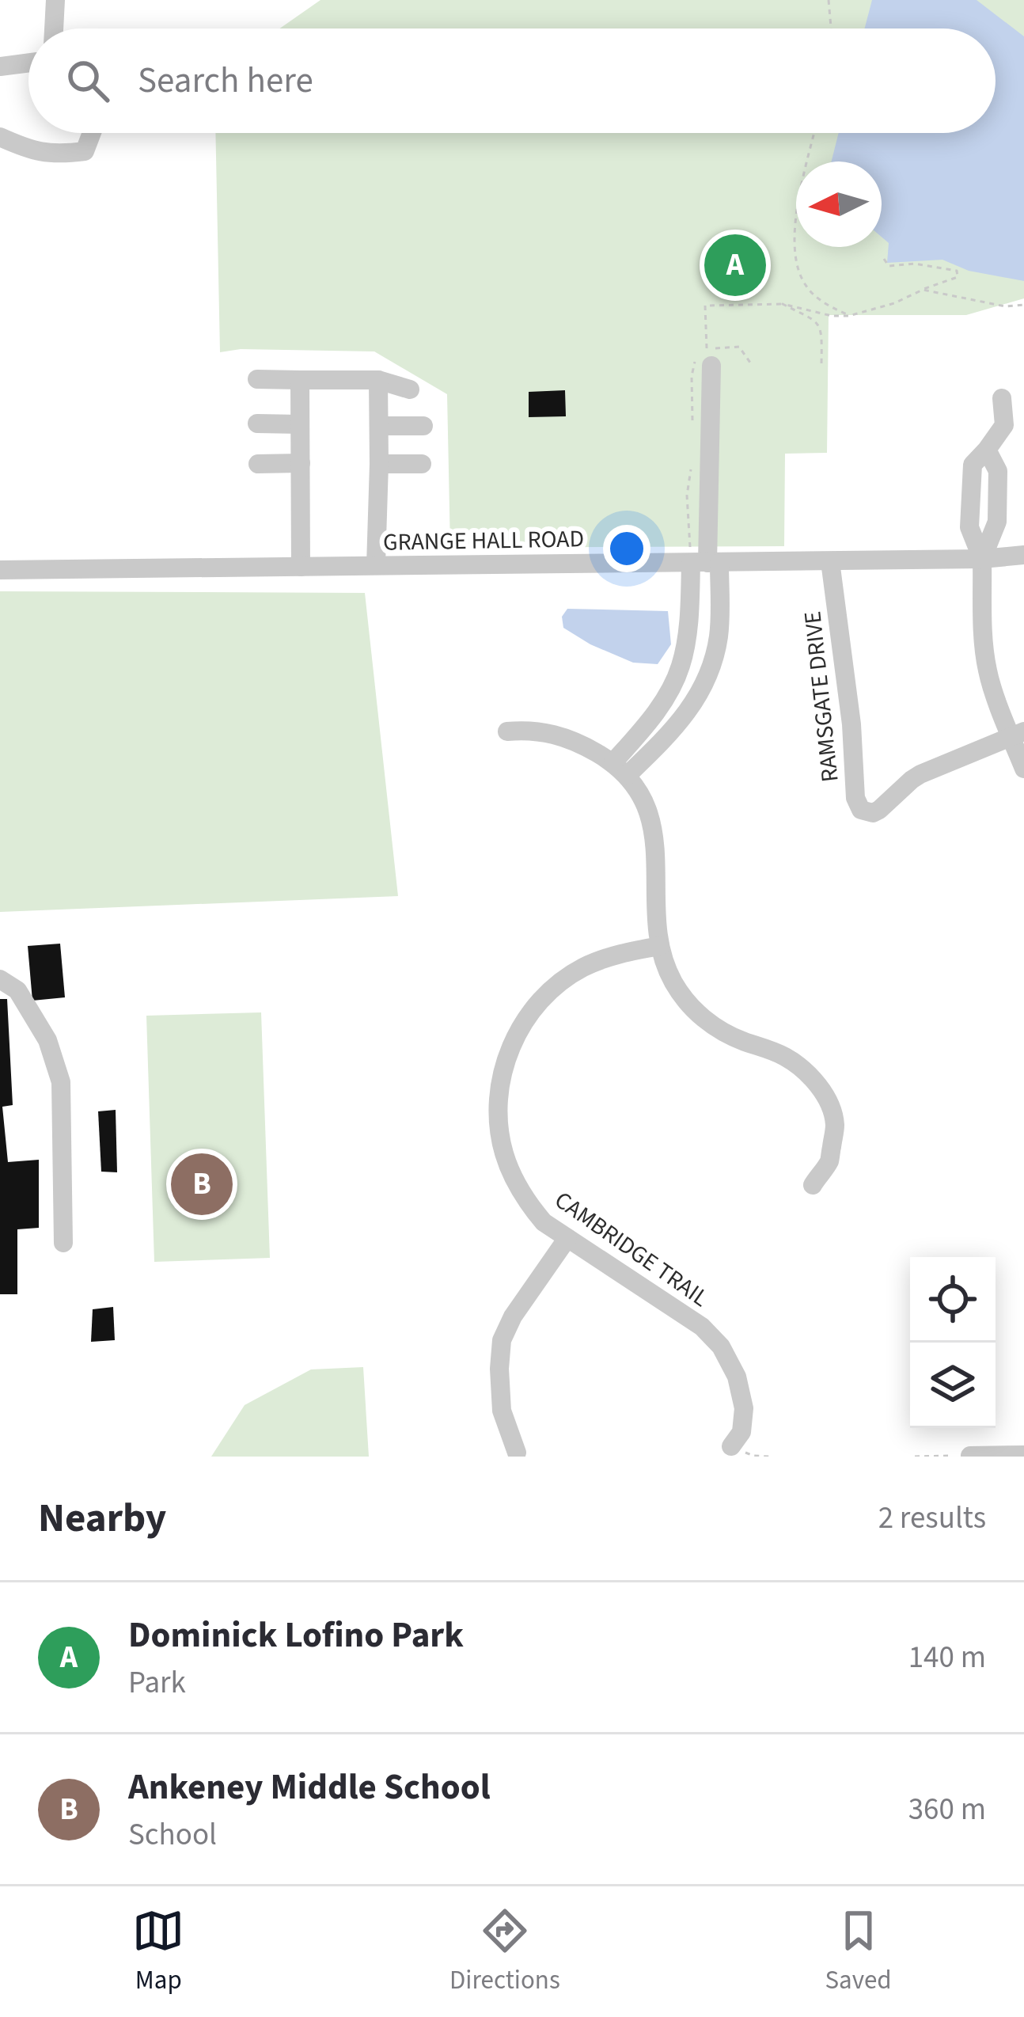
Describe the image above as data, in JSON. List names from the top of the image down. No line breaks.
{"streets":{"street":["GRANGE HALL ROAD","RAMSGATE DRIVE","CAMBRIDGE TRAIL"]},"crossings":[["GRANGE HALL ROAD","RAMSGATE DRIVE"]],"north":"left","page":{"search":"Search here","pins":["A","B"],"heading":["Nearby","2 results"],"list":[{"mark":"A","name":"Dominick Lofino Park","note":"Park","value":"140 m"},{"mark":"B","name":"Ankeney Middle School","note":"School","value":"360 m"}],"nav":["Map","Directions","Saved"]}}
